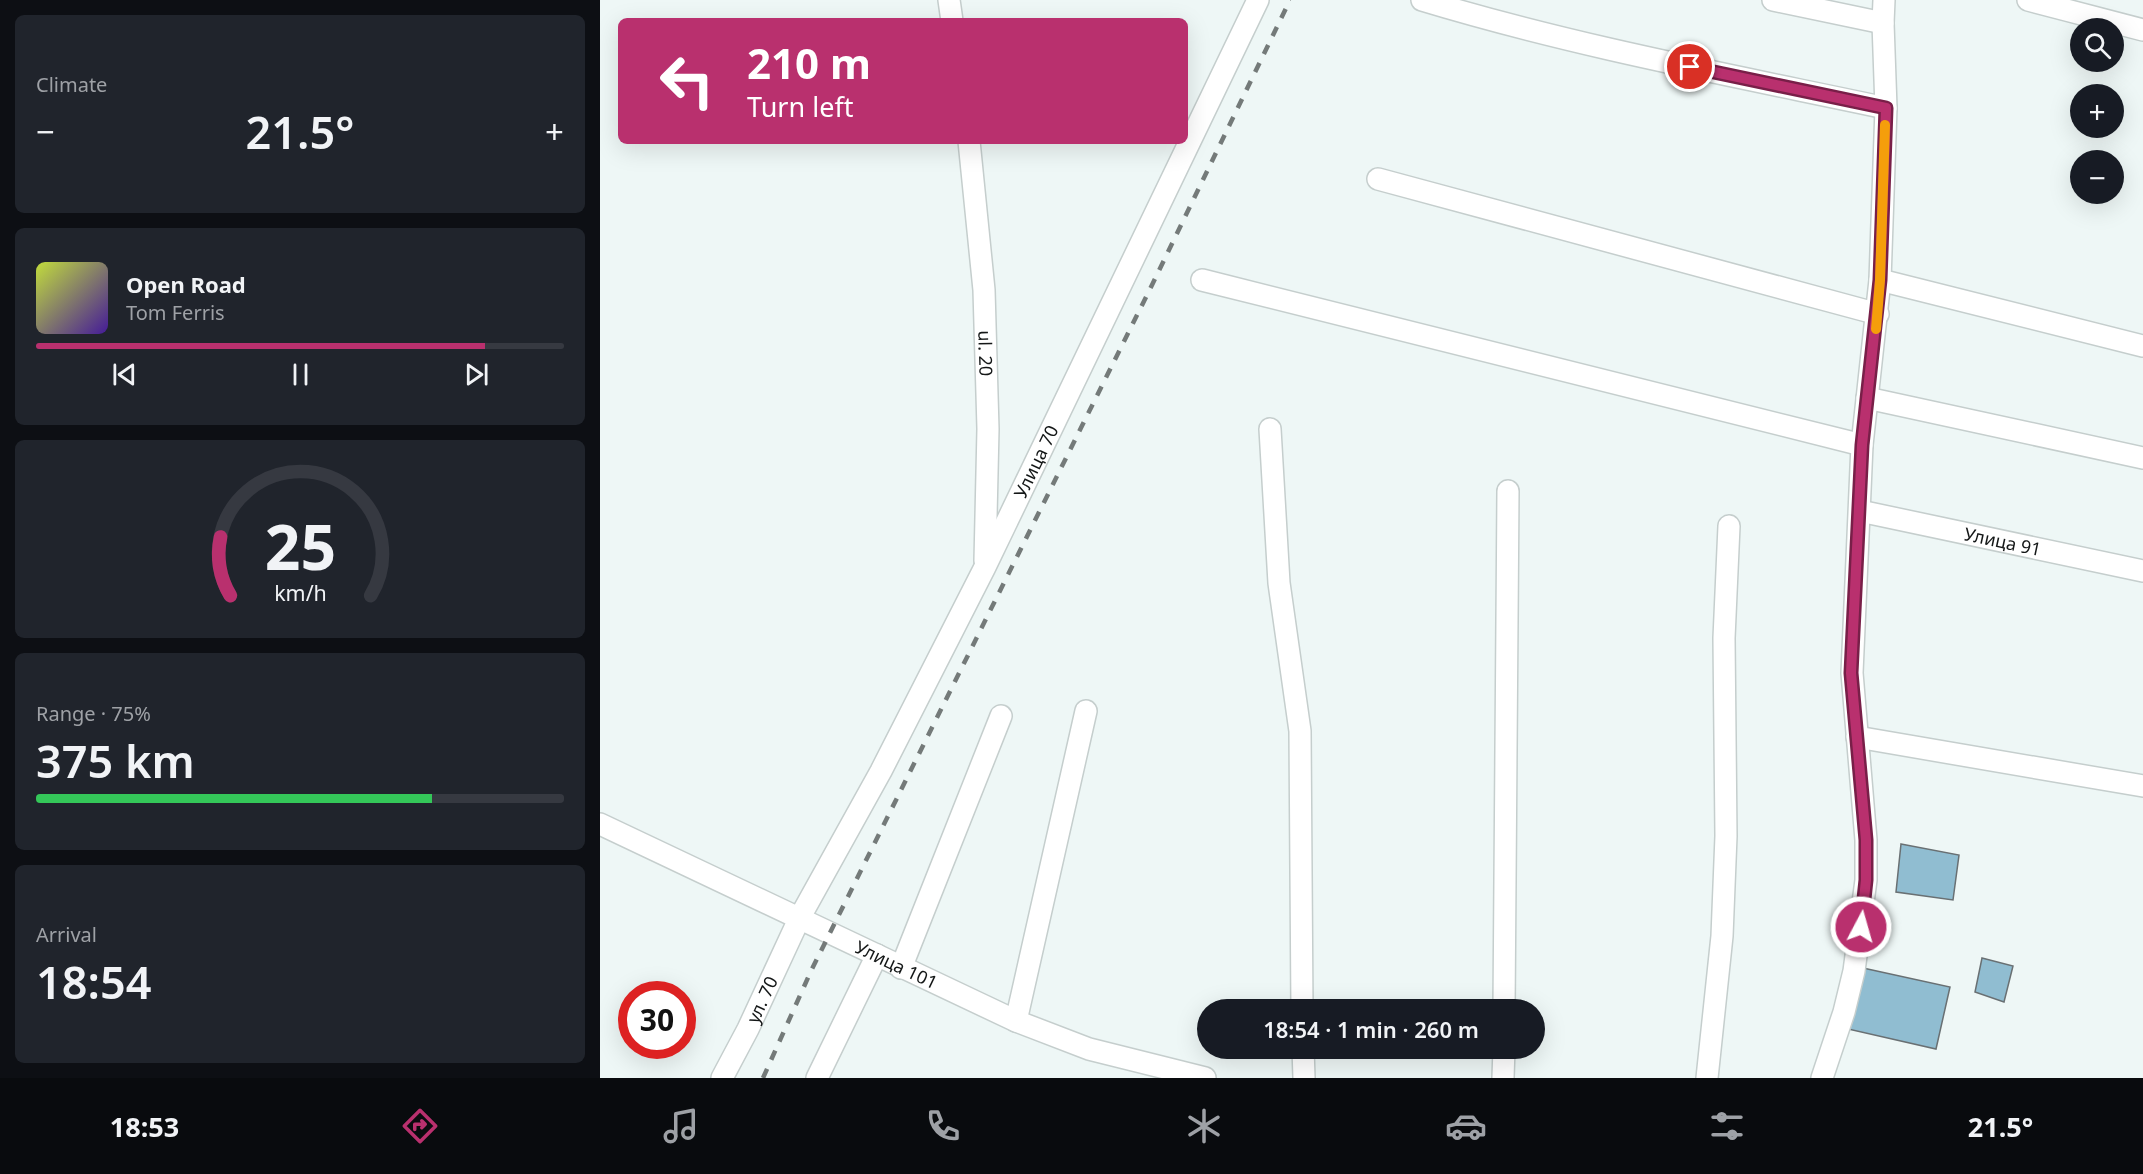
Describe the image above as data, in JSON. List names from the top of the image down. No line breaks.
{"streets":{"street":["ul. 20","Улица 70","Улица 91","Улица 101","ул. 70"]},"crossings":[["ul. 20","Улица 70"],["Улица 70","Улица 101"],["Улица 70","ул. 70"],["Улица 101","ул. 70"]],"page":{"tile":["Climate",["Range · 75%","375 km"],["Arrival","18:54"]],"map_buttons":["+","−"],"turn":["210 m","Turn left"],"heat":["−","21.5°","+"],"song":["Open Road","Tom Ferris"],"limit":"30","trip":"18:54 · 1 min · 260 m","tabs":["18:53","21.5°"],"gauge":["25","km/h"]}}
